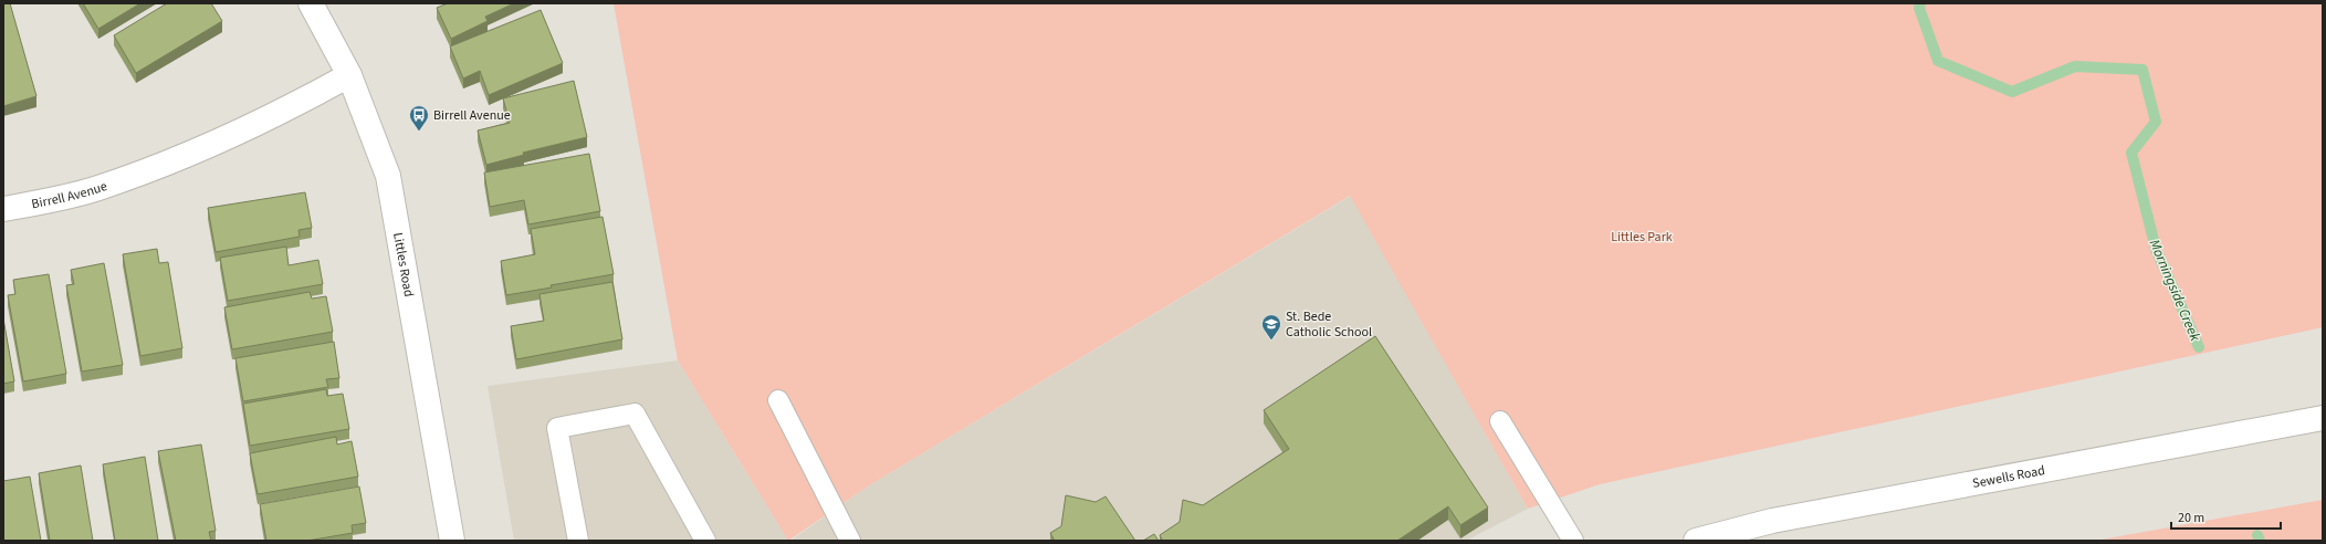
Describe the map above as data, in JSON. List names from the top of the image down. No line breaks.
{"streets":{"street":["Birrell Avenue","Littles Road","Sewells Road"]},"crossings":[["Birrell Avenue","Littles Road"]],"water":["Morningside Creek"],"parks":["Littles Park"],"places":{"bus stop":["Birrell Avenue"],"school or university":["St. Bede Catholic School"]},"scale_bar":"20 m"}
